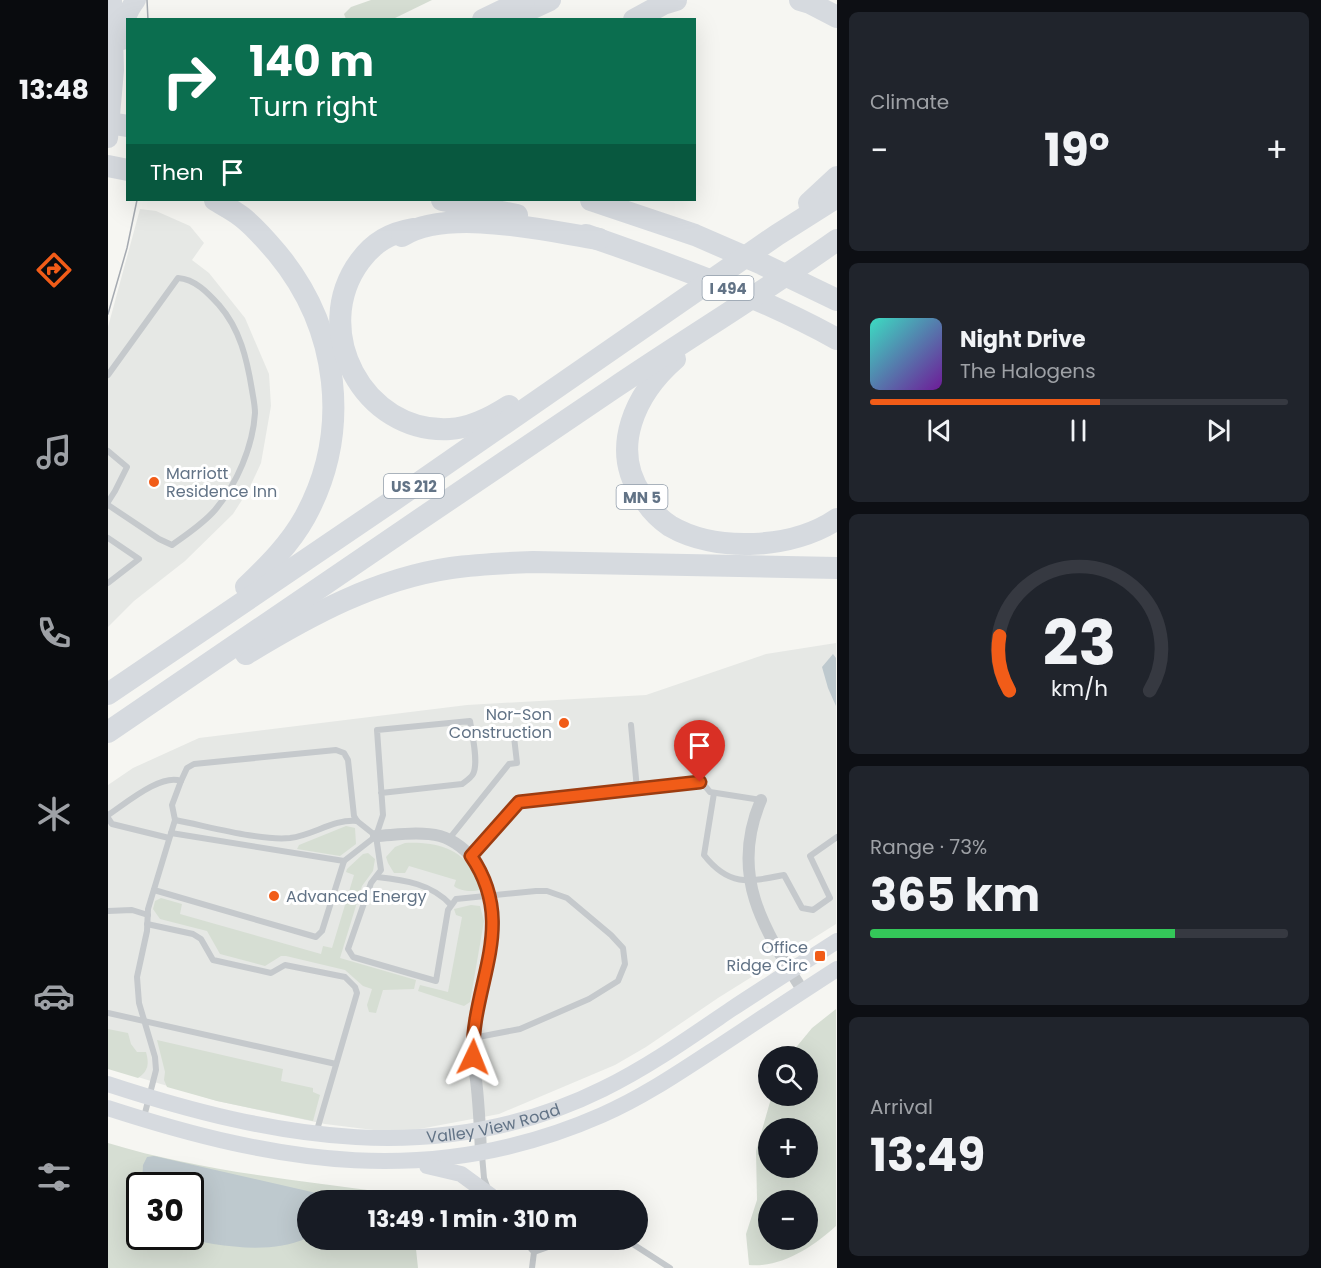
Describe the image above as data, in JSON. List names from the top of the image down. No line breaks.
{"streets":{"highway":["I 494","US 212","MN 5"],"main road":["Valley View Road"]},"crossings":[["US 212","MN 5"]],"places":{"other":["Marriott Residence Inn","Nor-Son Construction","Advanced Energy"],"transit":["Office Ridge Circ"]},"page":{"tabs":"13:48","tile":["Climate",["Range · 73%","365 km"],["Arrival","13:49"]],"turn":["140 m","Turn right"],"heat":["−","19°","+"],"then":"Then","song":["Night Drive","The Halogens"],"map_buttons":["+","−"],"limit":"30","trip":"13:49 · 1 min · 310 m","gauge":["23","km/h"]}}
